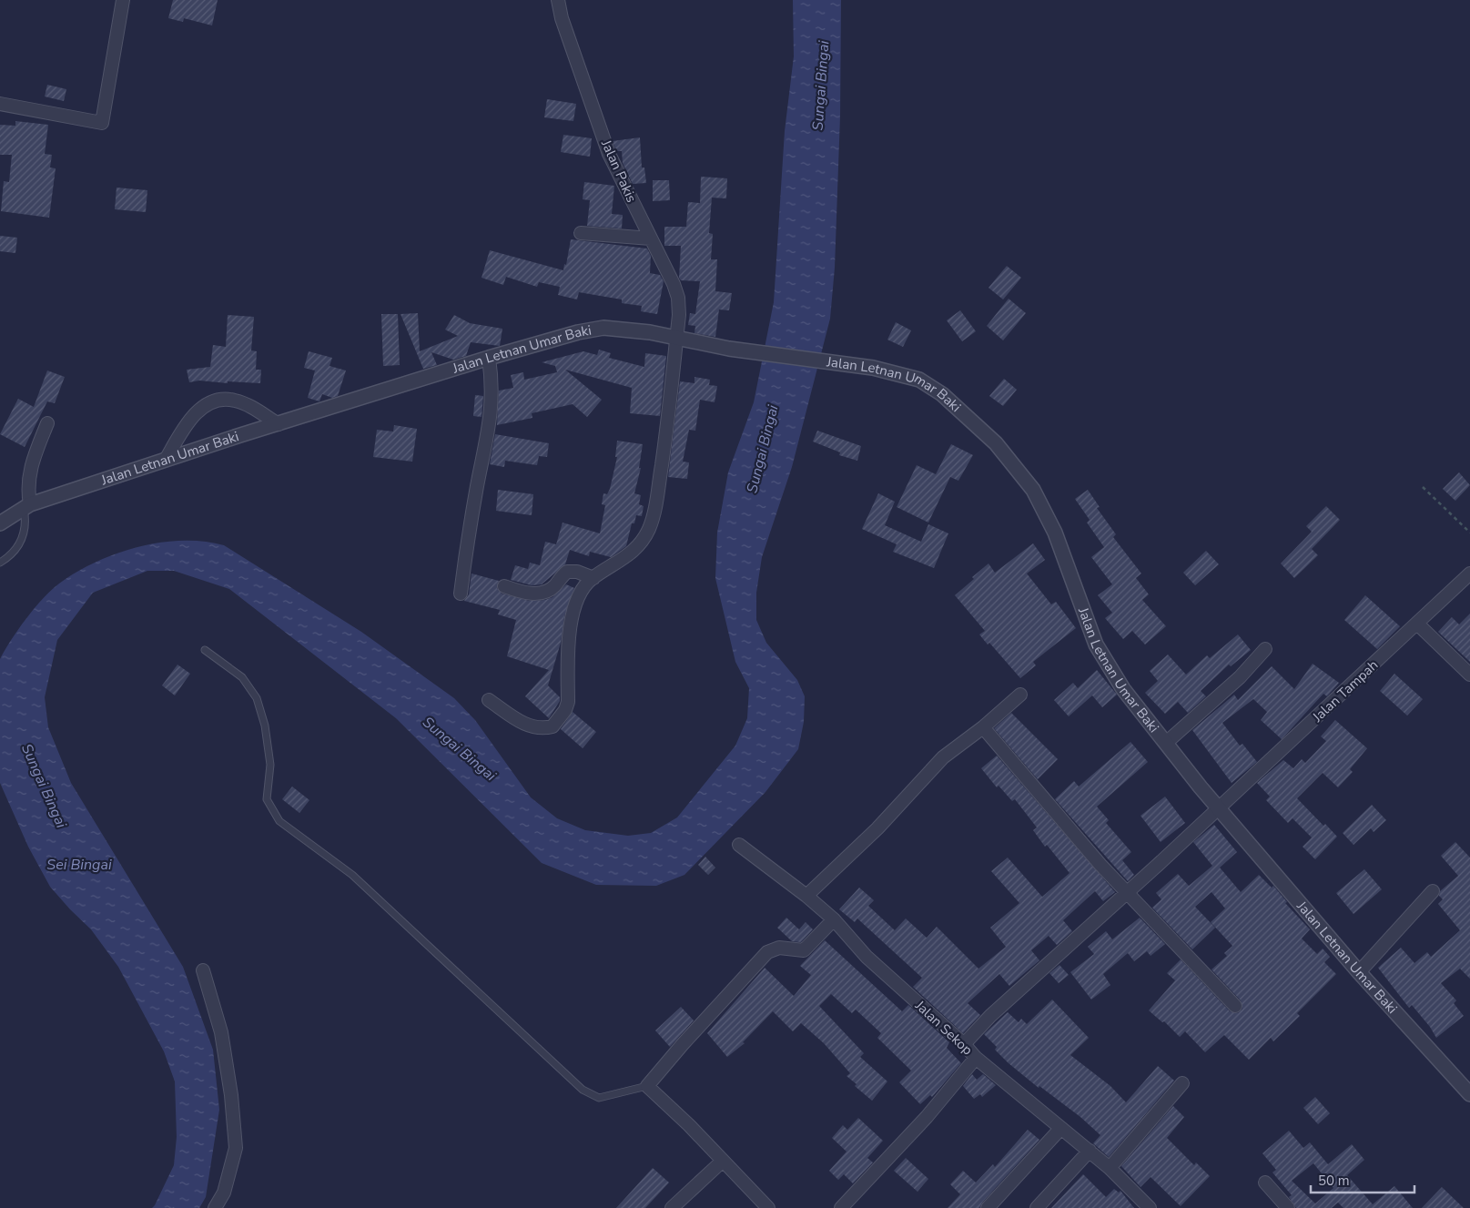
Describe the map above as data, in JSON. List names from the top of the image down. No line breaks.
{"streets":{"street":["Jalan Pakis","Jalan Letnan Umar Baki","Jalan Tampah","Jalan Sekop"]},"crossings":[["Jalan Pakis","Jalan Letnan Umar Baki"],["Jalan Letnan Umar Baki","Jalan Tampah"],["Jalan Tampah","Jalan Sekop"]],"water":["Sungai Bingai","Sei Bingai"],"scale_bar":"50 m"}
